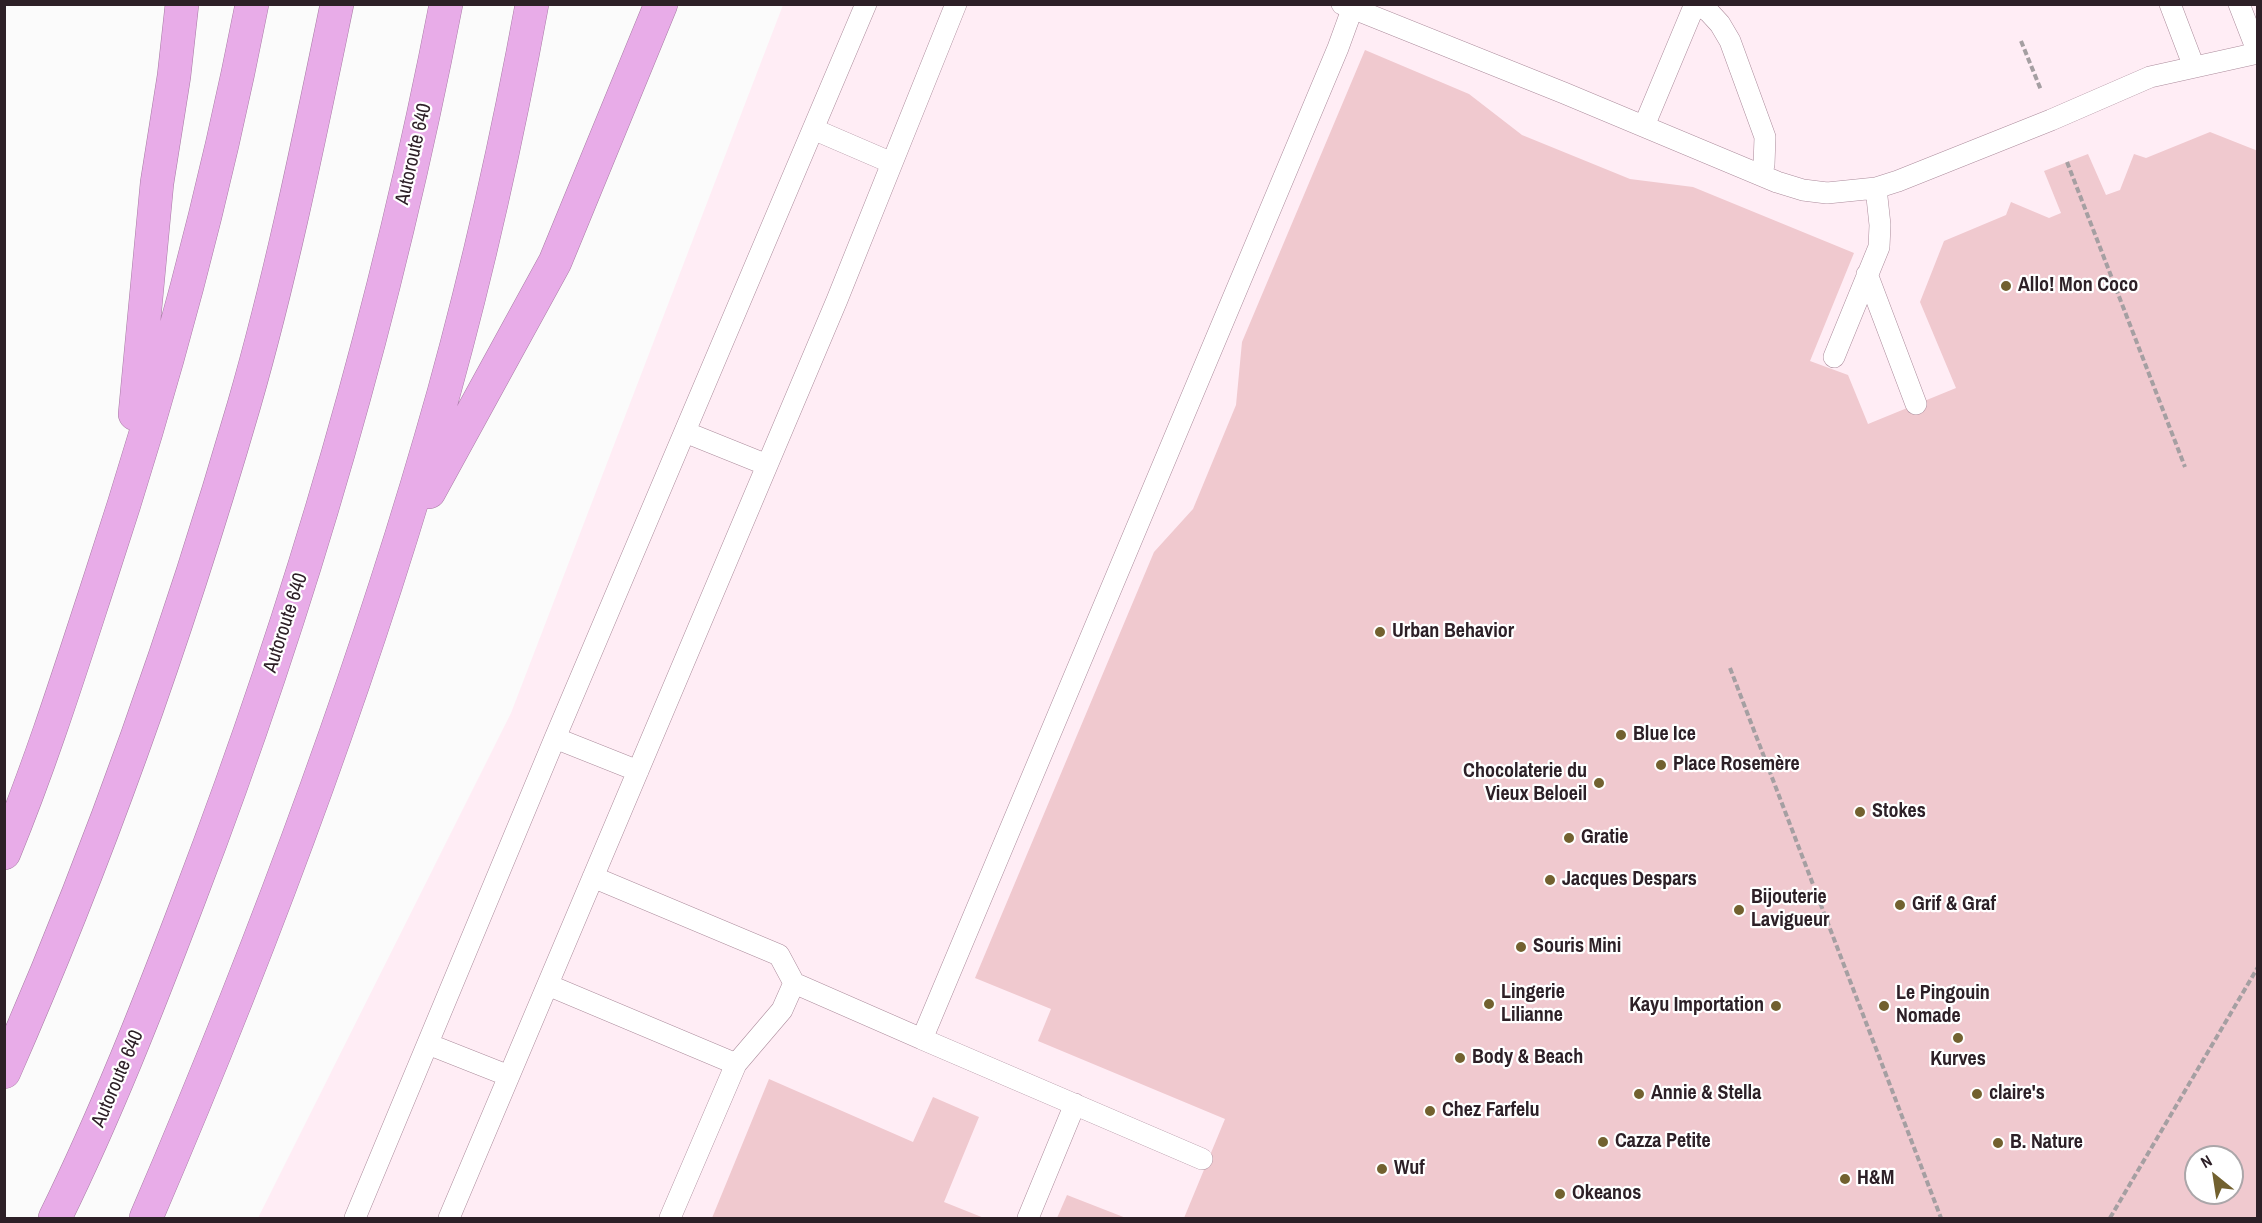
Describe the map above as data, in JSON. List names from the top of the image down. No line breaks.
{"streets":{"highway":["Autoroute 640"]},"places":["Allo! Mon Coco","Urban Behavior","Blue Ice","Place Rosemère","Chocolaterie du Vieux Beloeil","Stokes","Gratie","Jacques Despars","Grif & Graf","Bijouterie Lavigueur","Souris Mini","Lingerie Lilianne","Kayu Importation","Le Pingouin Nomade","Kurves","Body & Beach","Annie & Stella","claire's","Chez Farfelu","Cazza Petite","B. Nature","Wuf","H&M","Okeanos"],"north":"top left"}
